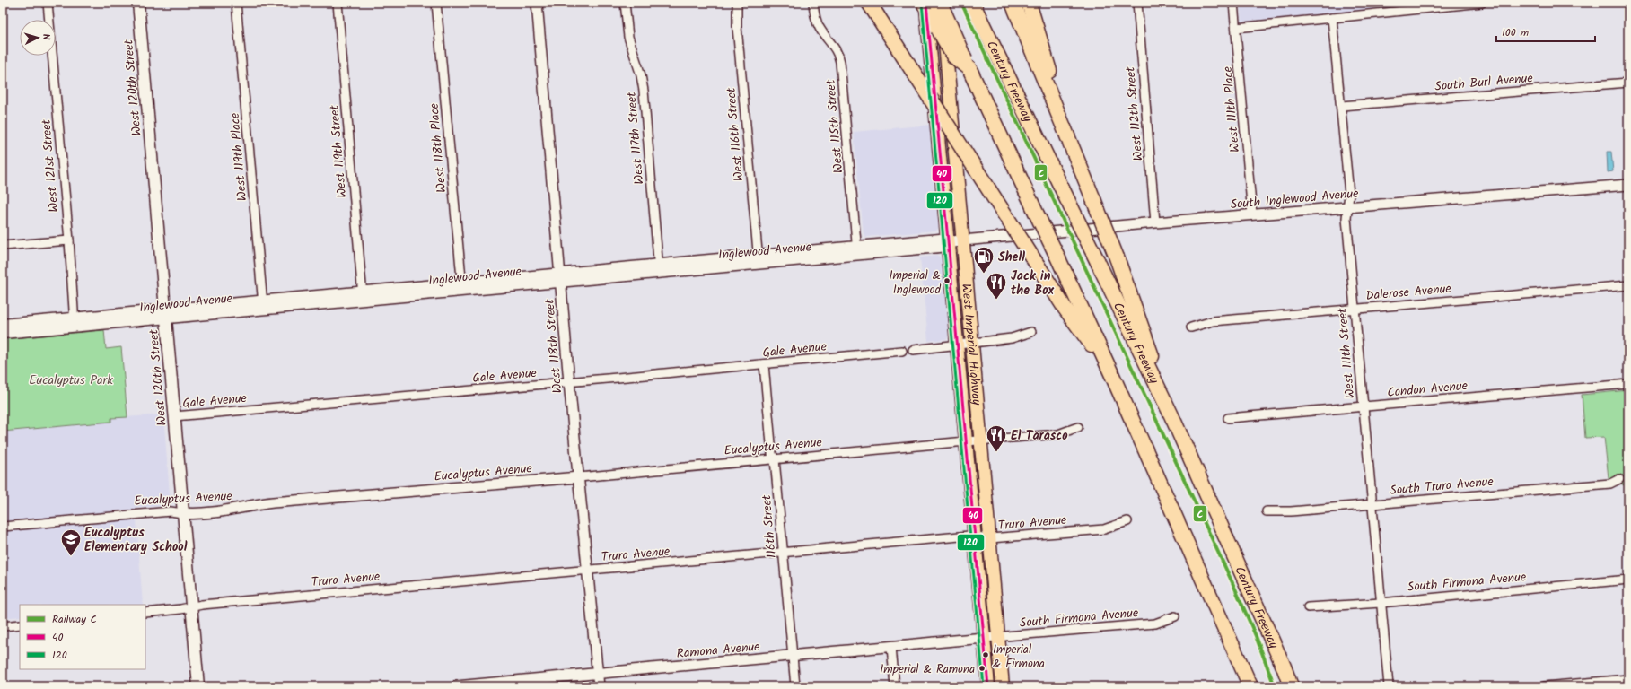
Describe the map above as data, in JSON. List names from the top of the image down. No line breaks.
{"streets":{"highway":["Century Freeway"],"main road":["West 120th Street","Inglewood Avenue","West Imperial Highway"],"street":["South Burl Avenue","West 111th Place","West 112th Street","West 115th Street","West 116th Street","West 117th Street","West 118th Place","West 119th Street","West 119th Place","West 121st Street","South Inglewood Avenue","Dalerose Avenue","West 118th Street","Gale Avenue","West 111th Street","Condon Avenue","Eucalyptus Avenue","South Truro Avenue","Truro Avenue","116th Street","South Firmona Avenue","Ramona Avenue"]},"crossings":[["South Burl Avenue","West 111th Street"],["West 120th Street","Inglewood Avenue"],["West 120th Street","Gale Avenue"],["West 120th Street","Eucalyptus Avenue"],["West 120th Street","Truro Avenue"],["West 111th Place","South Inglewood Avenue"],["West 112th Street","South Inglewood Avenue"],["West 115th Street","Inglewood Avenue"],["West 116th Street","Inglewood Avenue"],["West 117th Street","Inglewood Avenue"],["West 118th Place","Inglewood Avenue"],["West 119th Street","Inglewood Avenue"],["West 119th Place","Inglewood Avenue"],["West 121st Street","Inglewood Avenue"],["South Inglewood Avenue","Inglewood Avenue"],["South Inglewood Avenue","West Imperial Highway"],["South Inglewood Avenue","West 111th Street"],["Inglewood Avenue","West Imperial Highway"],["Inglewood Avenue","West 118th Street"],["Dalerose Avenue","West 111th Street"],["West Imperial Highway","Eucalyptus Avenue"],["West Imperial Highway","Truro Avenue"],["West Imperial Highway","South Firmona Avenue"],["West Imperial Highway","Ramona Avenue"],["West 118th Street","Gale Avenue"],["West 118th Street","Eucalyptus Avenue"],["West 118th Street","Truro Avenue"],["West 118th Street","Ramona Avenue"],["Gale Avenue","116th Street"],["West 111th Street","Condon Avenue"],["West 111th Street","South Truro Avenue"],["West 111th Street","South Firmona Avenue"],["Eucalyptus Avenue","116th Street"],["Truro Avenue","116th Street"],["116th Street","Ramona Avenue"],["South Firmona Avenue","Ramona Avenue"]],"parks":["Eucalyptus Park"],"places":{"fuel station":["Shell"],"other":["Imperial & Inglewood","Imperial & Firmona","Imperial & Ramona"],"restaurant":["Jack in the Box","El Tarasco"],"school or university":["Eucalyptus Elementary School"]},"lines":["rail line C","transit line 40","transit line 120"],"legend":["Railway C","40","120"],"scale_bar":"100 m","north":"right"}
